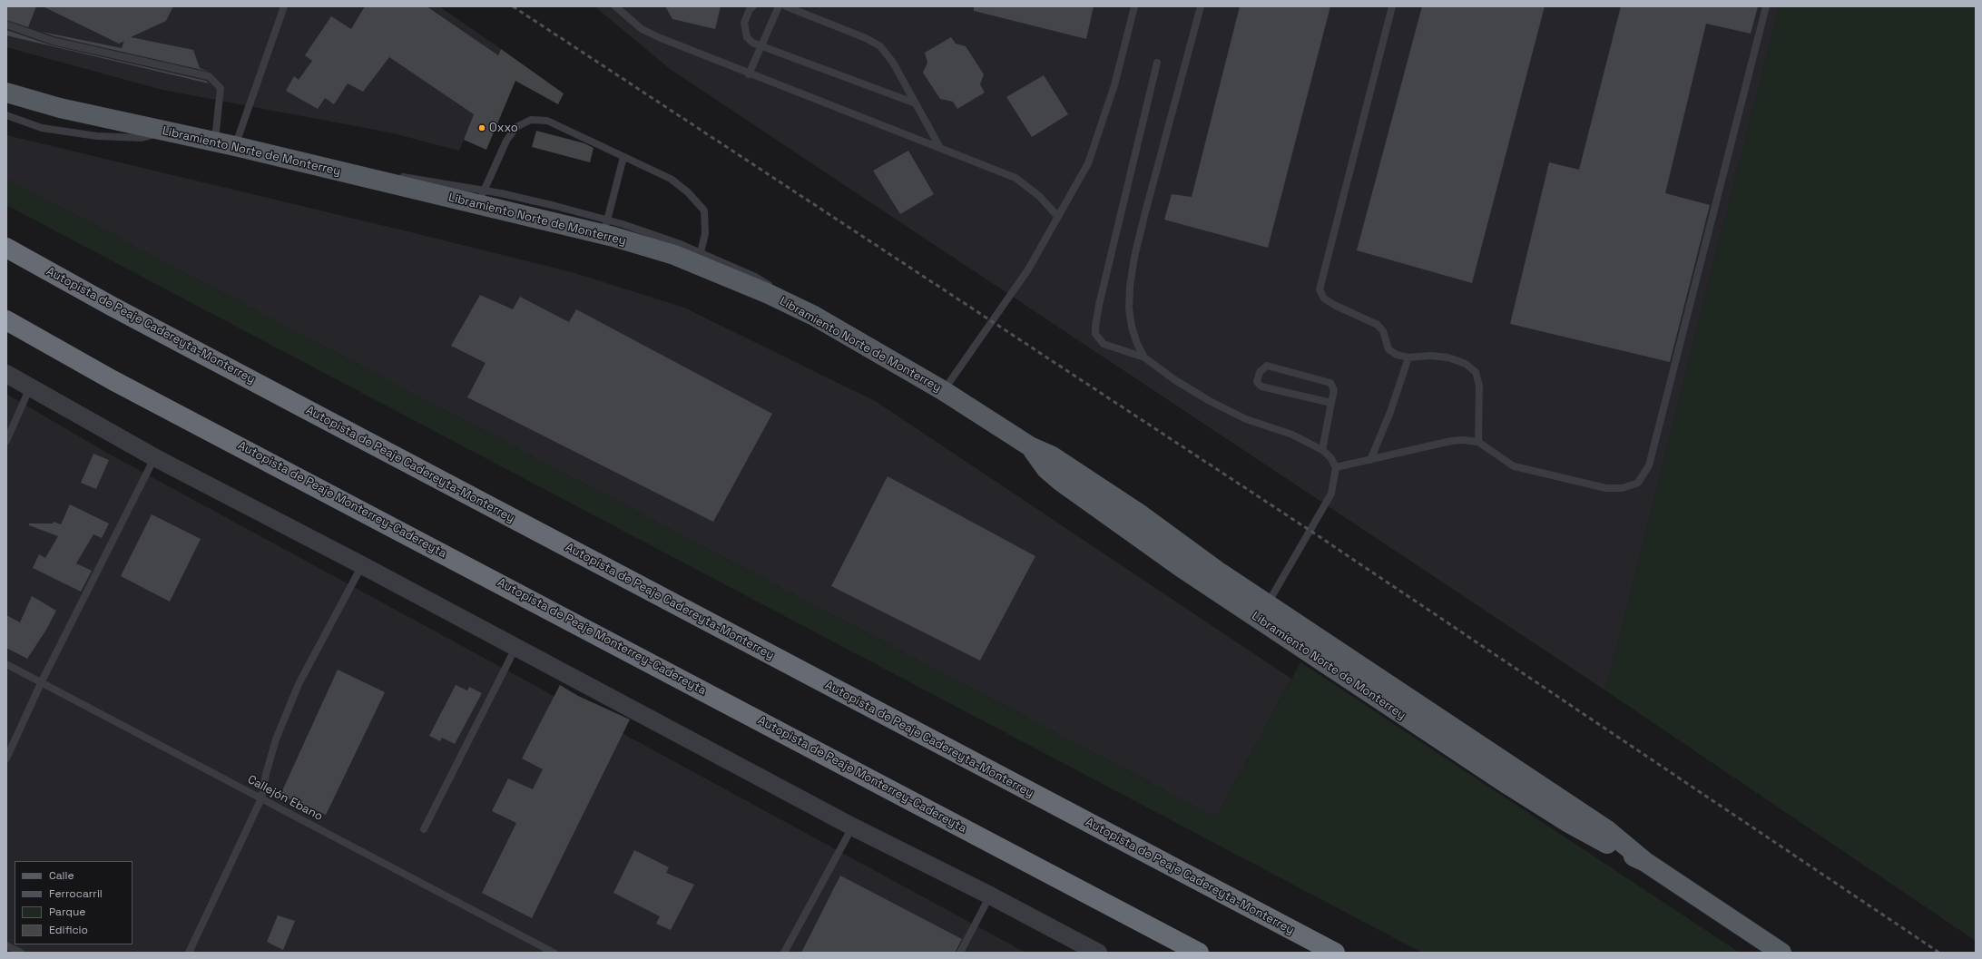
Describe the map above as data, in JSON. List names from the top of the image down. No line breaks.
{"streets":{"highway":["Autopista de Peaje Cadereyta-Monterrey","Autopista de Peaje Monterrey-Cadereyta"],"main road":["Libramiento Norte de Monterrey"],"lane":["Callejón Ebano"]},"places":["Oxxo"],"legend":["Calle","Ferrocarril","Parque","Edificio"]}
